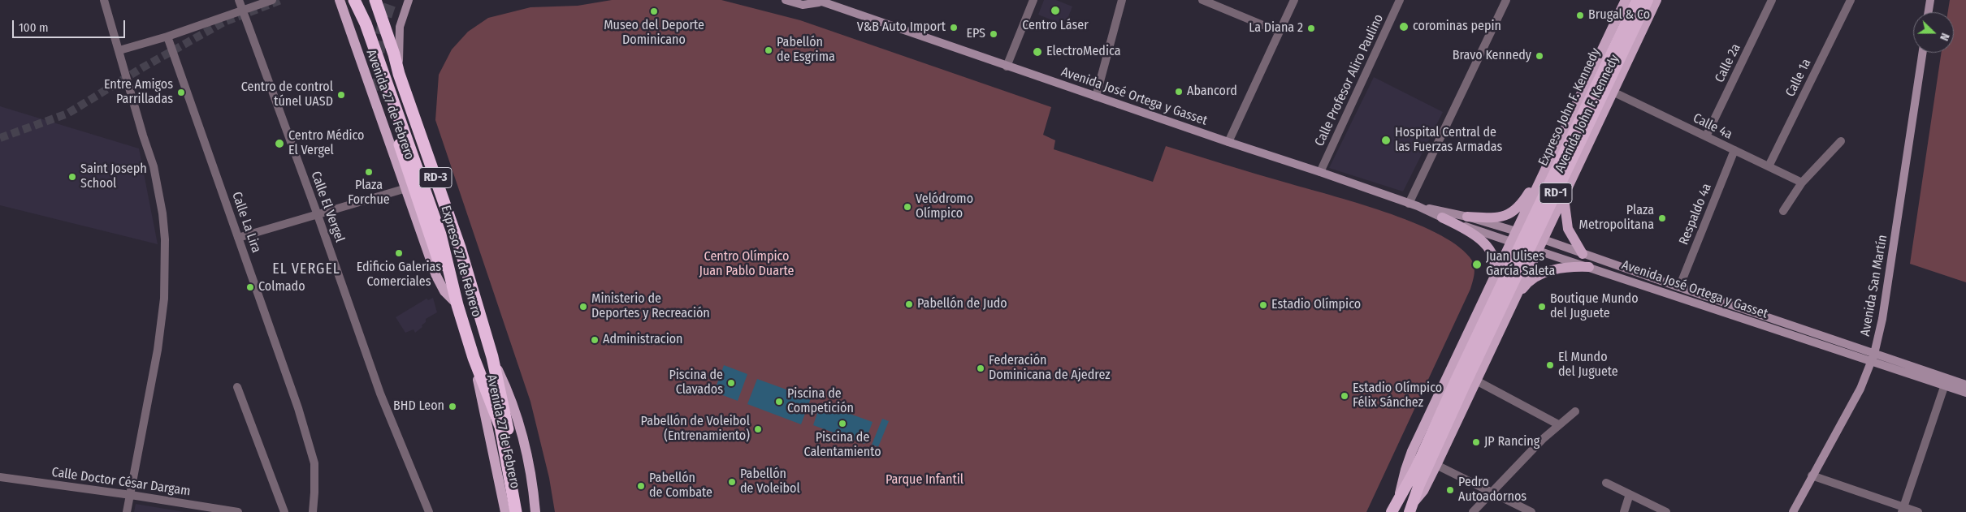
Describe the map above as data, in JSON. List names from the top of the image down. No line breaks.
{"streets":{"highway":["Expreso John F. Kennedy","RD-3","RD-1","Expreso 27 de Febrero"],"main road":["Avenida José Ortega y Gasset","Avenida 27 de Febrero","Avenida John F. Kennedy","Avenida San Martín"],"street":["Calle 2a","Calle 1a","Calle Profesor Aliro Paulino","Calle 4a","Calle El Vergel","Respaldo 4a","Calle La Lira","Calle Doctor César Dargam"]},"crossings":[["Calle 2a","Calle 4a"],["Calle 1a","Calle 4a"],["Calle Profesor Aliro Paulino","Avenida José Ortega y Gasset"],["Avenida José Ortega y Gasset","Avenida John F. Kennedy"],["Avenida José Ortega y Gasset","Respaldo 4a"],["Avenida José Ortega y Gasset","Avenida San Martín"],["Avenida 27 de Febrero","Expreso 27 de Febrero"],["Expreso John F. Kennedy","Avenida John F. Kennedy"],["Avenida John F. Kennedy","Calle 4a"],["Calle 4a","Respaldo 4a"]],"districts":["EL VERGEL"],"parks":["Centro Olímpico Juan Pablo Duarte","Parque Infantil"],"places":["Centro Láser","Museo del Deporte Dominicano","Brugal & Co","corominas pepin","V&B Auto Import","La Diana 2","EPS","Pabellón de Esgrima","ElectroMedica","Bravo Kennedy","Abancord","Entre Amigos Parrilladas","Centro de control túnel UASD","Hospital Central de las Fuerzas Armadas","Centro Médico El Vergel","Plaza Forchue","Saint Joseph School","Velódromo Olímpico","Plaza Metropolitana","Edificio Galerias Comerciales","Juan Ulises García Saleta","Colmado","Pabellón de Judo","Estadio Olímpico","Ministerio de Deportes y Recreación","Boutique Mundo del Juguete","Administracion","El Mundo del Juguete","Federación Dominicana de Ajedrez","Piscina de Clavados","Estadio Olímpico Félix Sánchez","Piscina de Competición","BHD Leon","Piscina de Calentamiento","Pabellón de Voleibol (Entrenamiento)","JP Rancing","Pabellón de Voleibol","Pabellón de Combate","Pedro Autoadornos"],"scale_bar":"100 m","north":"right"}
